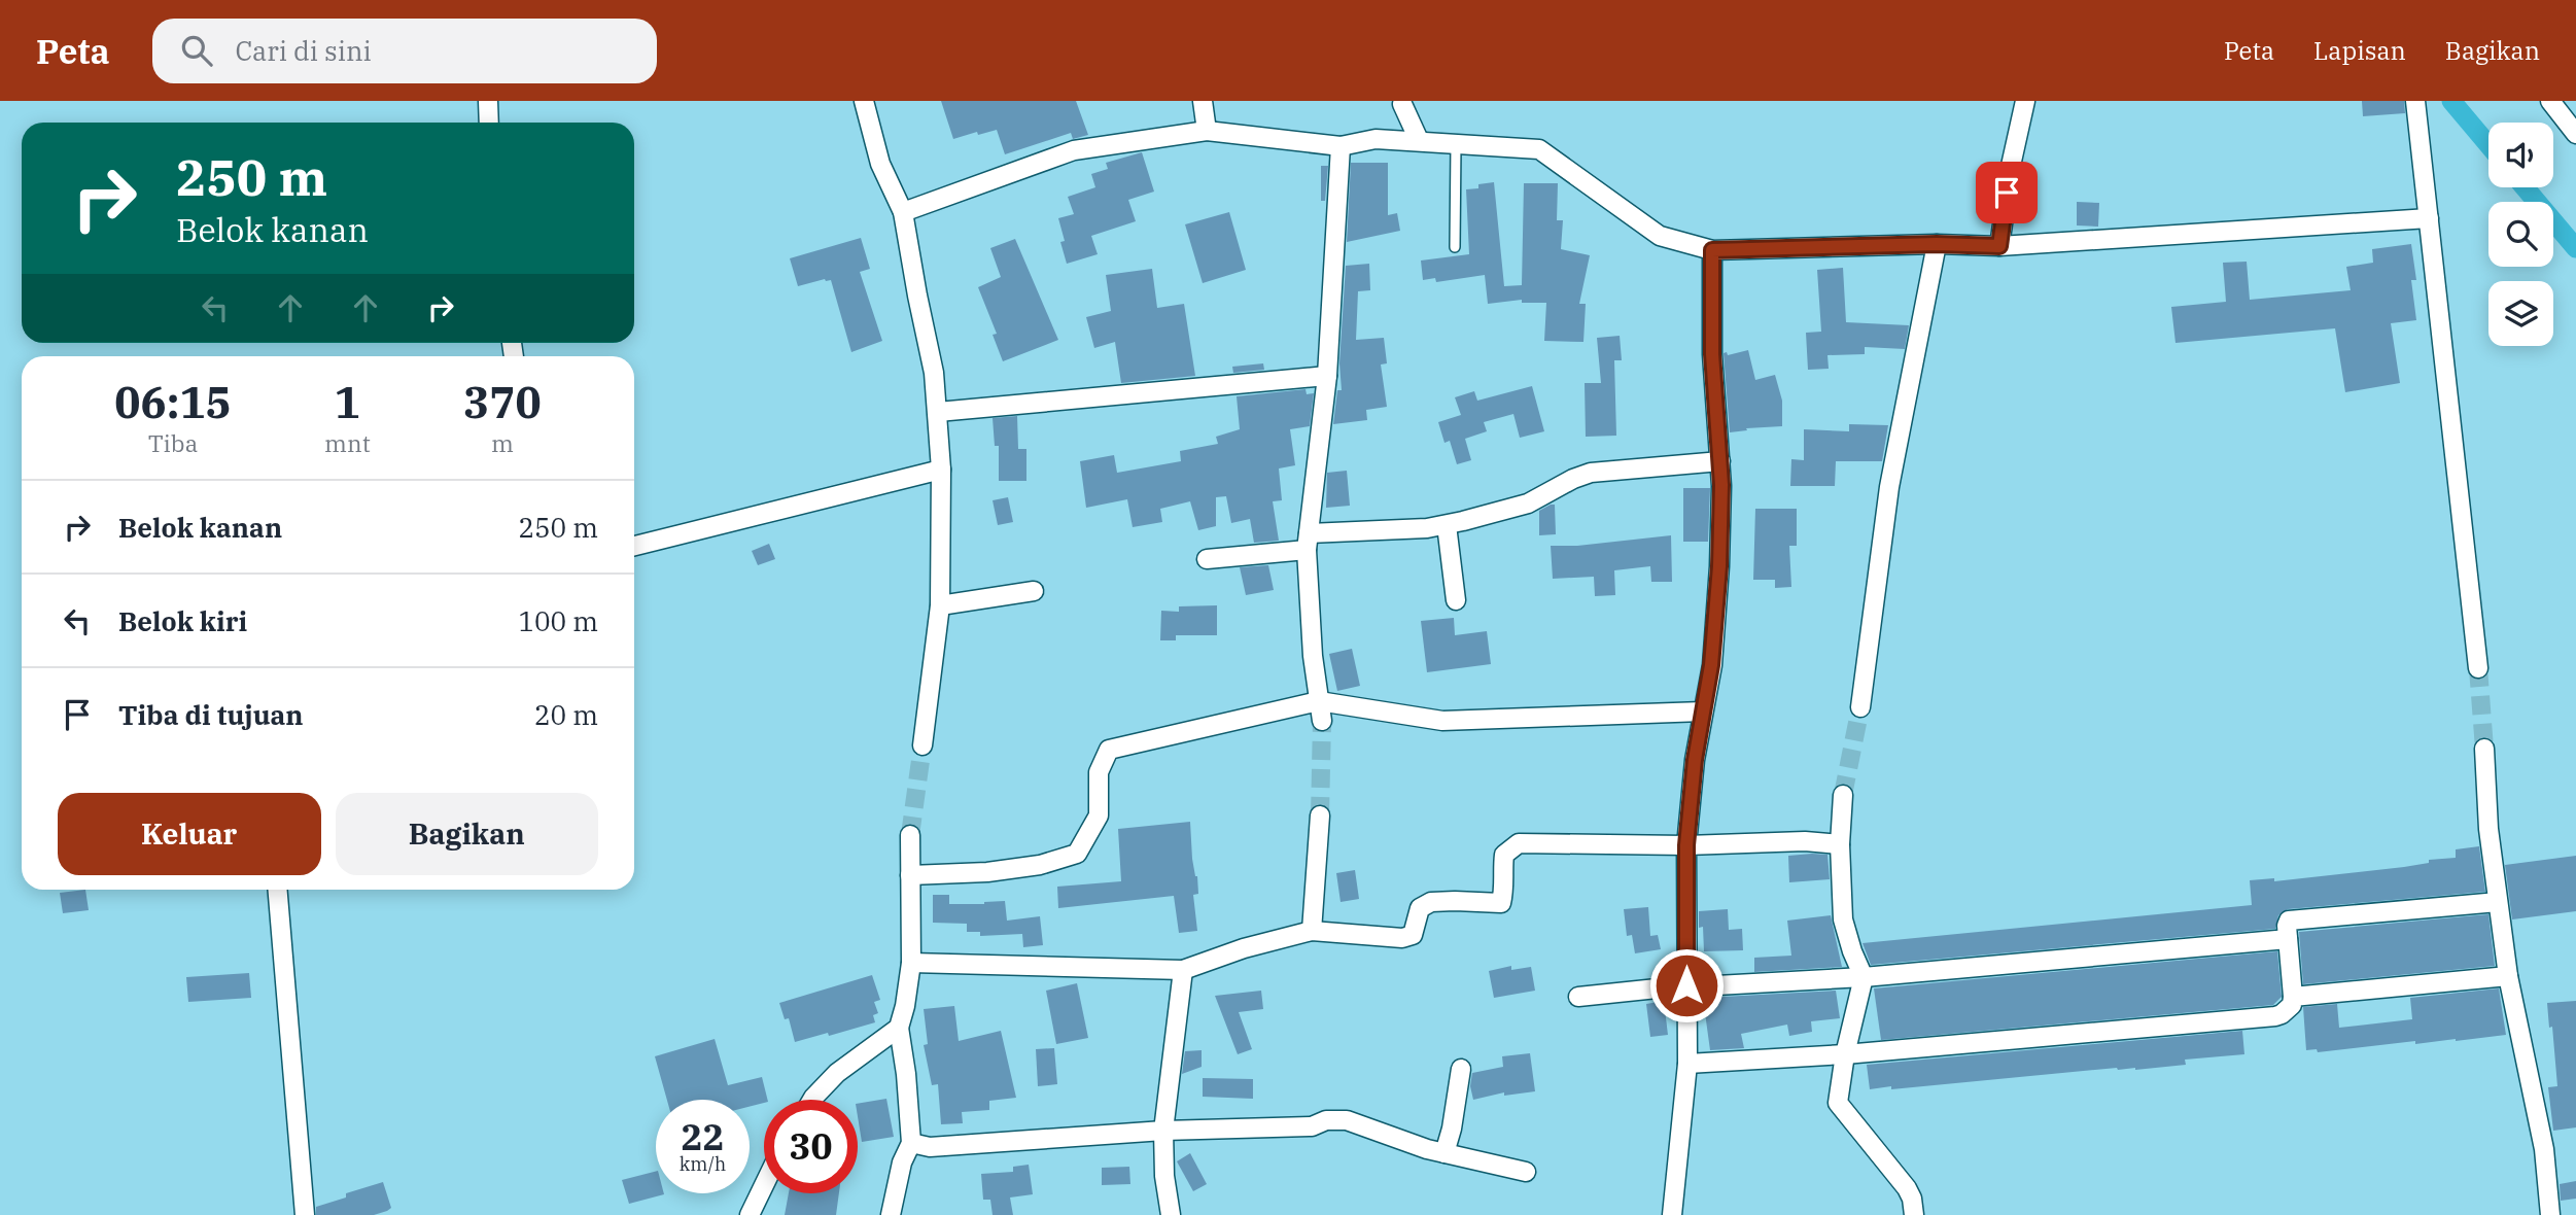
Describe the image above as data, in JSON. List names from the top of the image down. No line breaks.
{"page":{"header":"Peta","search":"Cari di sini","nav":["Peta","Lapisan","Bagikan"],"turn":["250 m","Belok kanan"],"eta":["06:15","Tiba","1","mnt","370","m"],"list":[{"name":"Belok kanan","value":"250 m"},{"name":"Belok kiri","value":"100 m"},{"name":"Tiba di tujuan","value":"20 m"}],"buttons":["Keluar","Bagikan"],"speed":"22 km/h","limit":"30"}}
